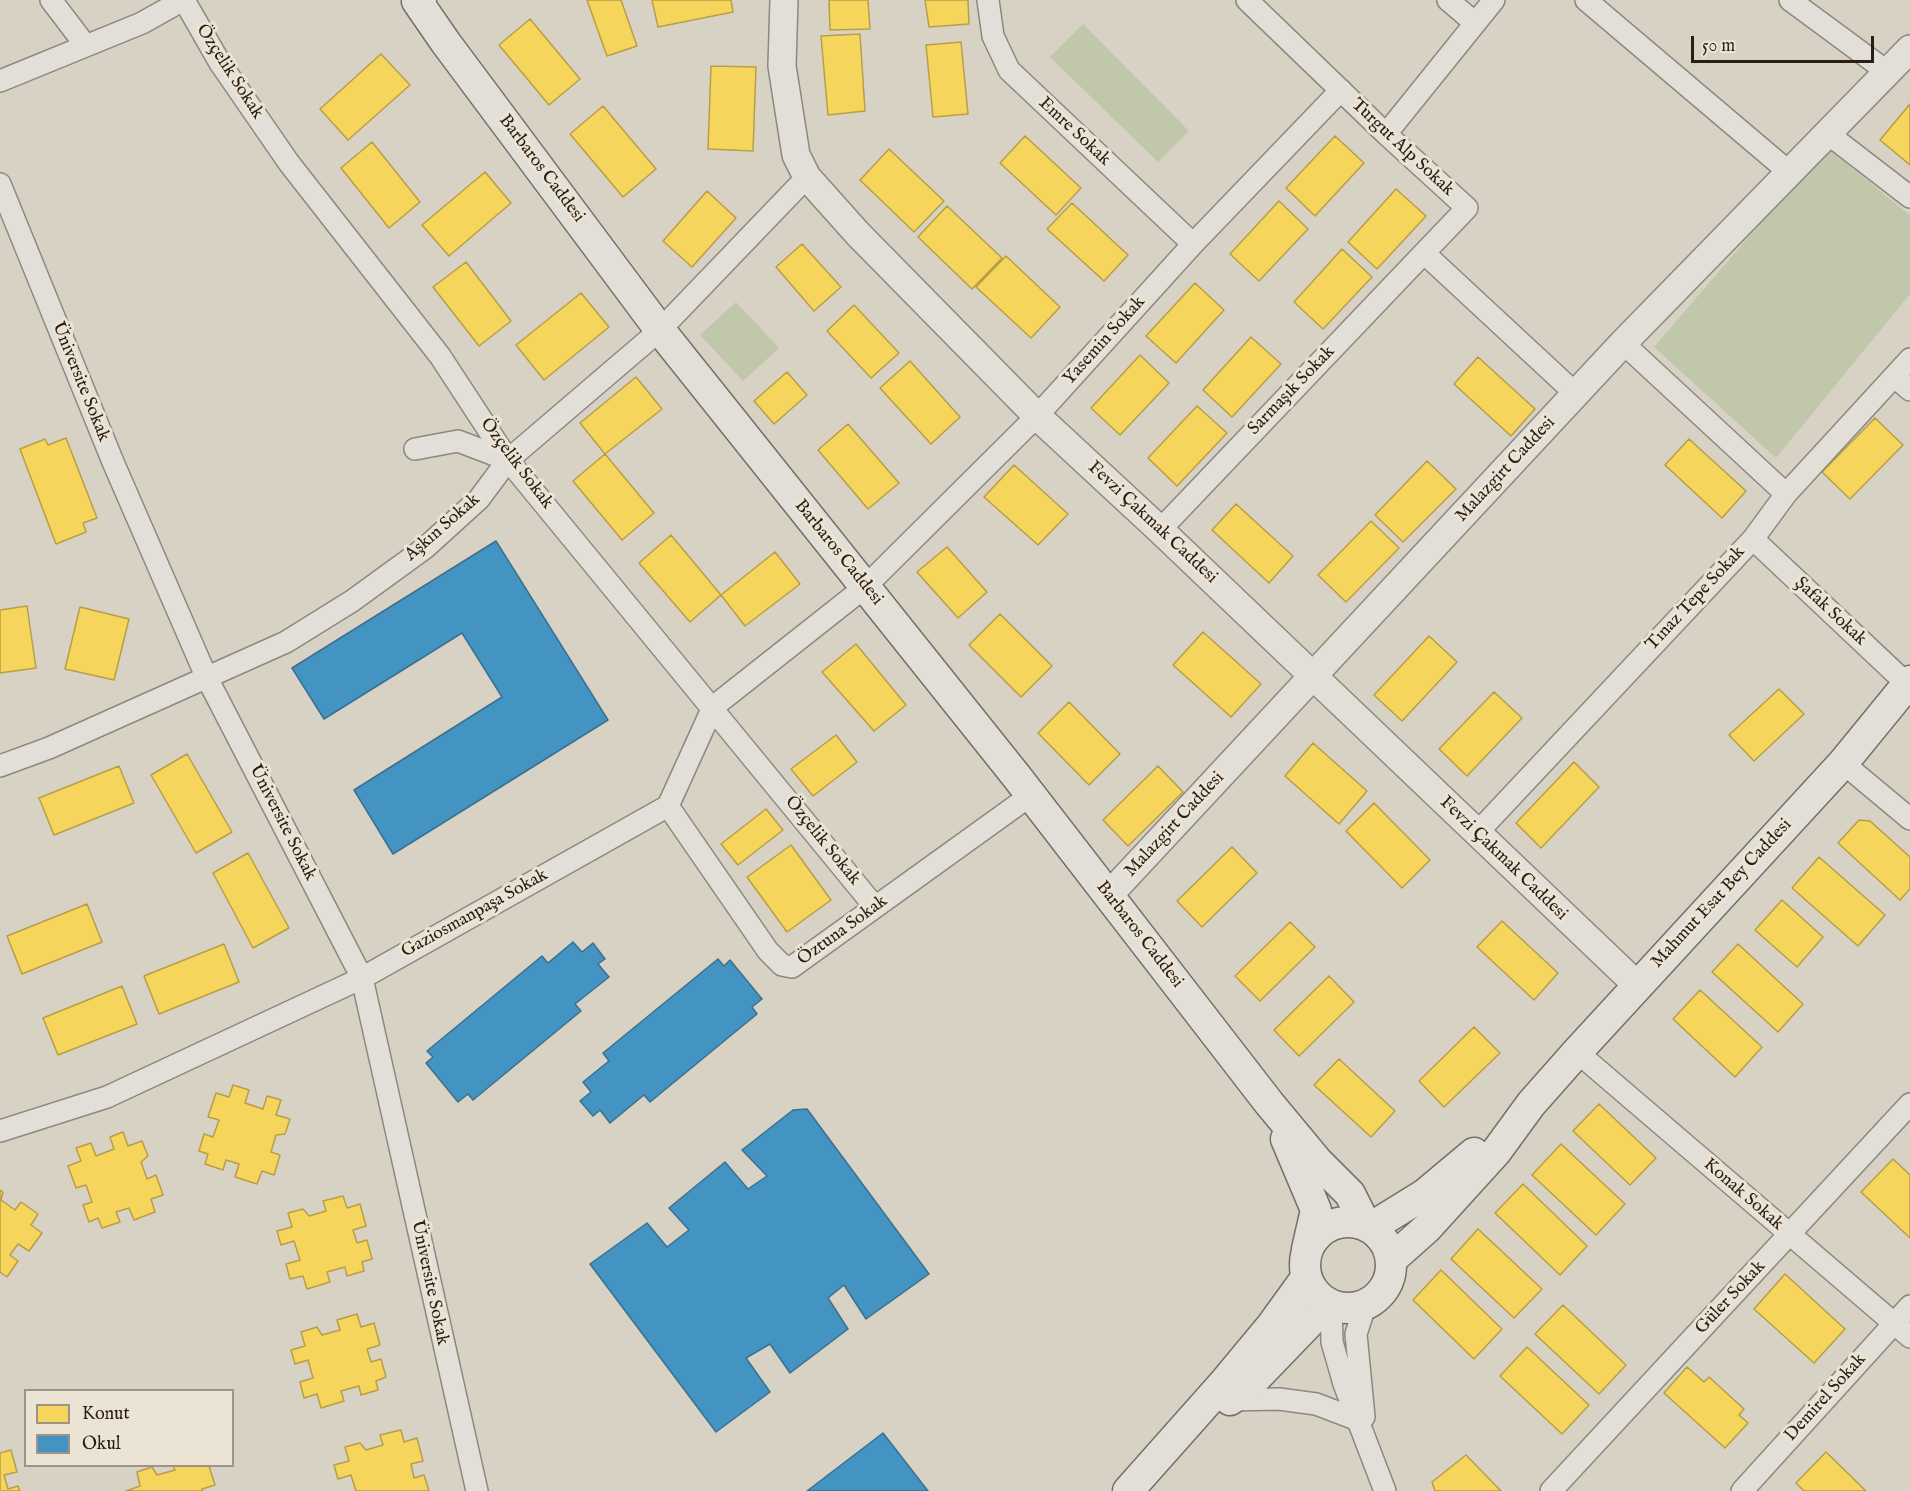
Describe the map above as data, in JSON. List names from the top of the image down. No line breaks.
{"streets":{"main road":["Barbaros Caddesi","Mahmut Esat Bey Caddesi"],"street":["Özçelik Sokak","Emre Sokak","Turgut Alp Sokak","Yasemin Sokak","Üniversite Sokak","Sarmaşık Sokak","Malazgirt Caddesi","Fevzi Çakmak Caddesi","Aşkın Sokak","Tınaz Tepe Sokak","Şafak Sokak","Gaziosmanpaşa Sokak","Öztuna Sokak","Konak Sokak","Güler Sokak","Demirel Sokak"]},"crossings":[["Özçelik Sokak","Aşkın Sokak"],["Özçelik Sokak","Öztuna Sokak"],["Emre Sokak","Yasemin Sokak"],["Turgut Alp Sokak","Yasemin Sokak"],["Turgut Alp Sokak","Sarmaşık Sokak"],["Barbaros Caddesi","Yasemin Sokak"],["Barbaros Caddesi","Malazgirt Caddesi"],["Barbaros Caddesi","Aşkın Sokak"],["Barbaros Caddesi","Öztuna Sokak"],["Yasemin Sokak","Fevzi Çakmak Caddesi"],["Üniversite Sokak","Aşkın Sokak"],["Üniversite Sokak","Gaziosmanpaşa Sokak"],["Sarmaşık Sokak","Fevzi Çakmak Caddesi"],["Malazgirt Caddesi","Fevzi Çakmak Caddesi"],["Fevzi Çakmak Caddesi","Aşkın Sokak"],["Fevzi Çakmak Caddesi","Tınaz Tepe Sokak"],["Fevzi Çakmak Caddesi","Mahmut Esat Bey Caddesi"],["Tınaz Tepe Sokak","Şafak Sokak"],["Şafak Sokak","Mahmut Esat Bey Caddesi"],["Mahmut Esat Bey Caddesi","Konak Sokak"],["Gaziosmanpaşa Sokak","Öztuna Sokak"],["Konak Sokak","Güler Sokak"],["Konak Sokak","Demirel Sokak"]],"legend":["Konut","Okul"],"scale_bar":"50 m"}
